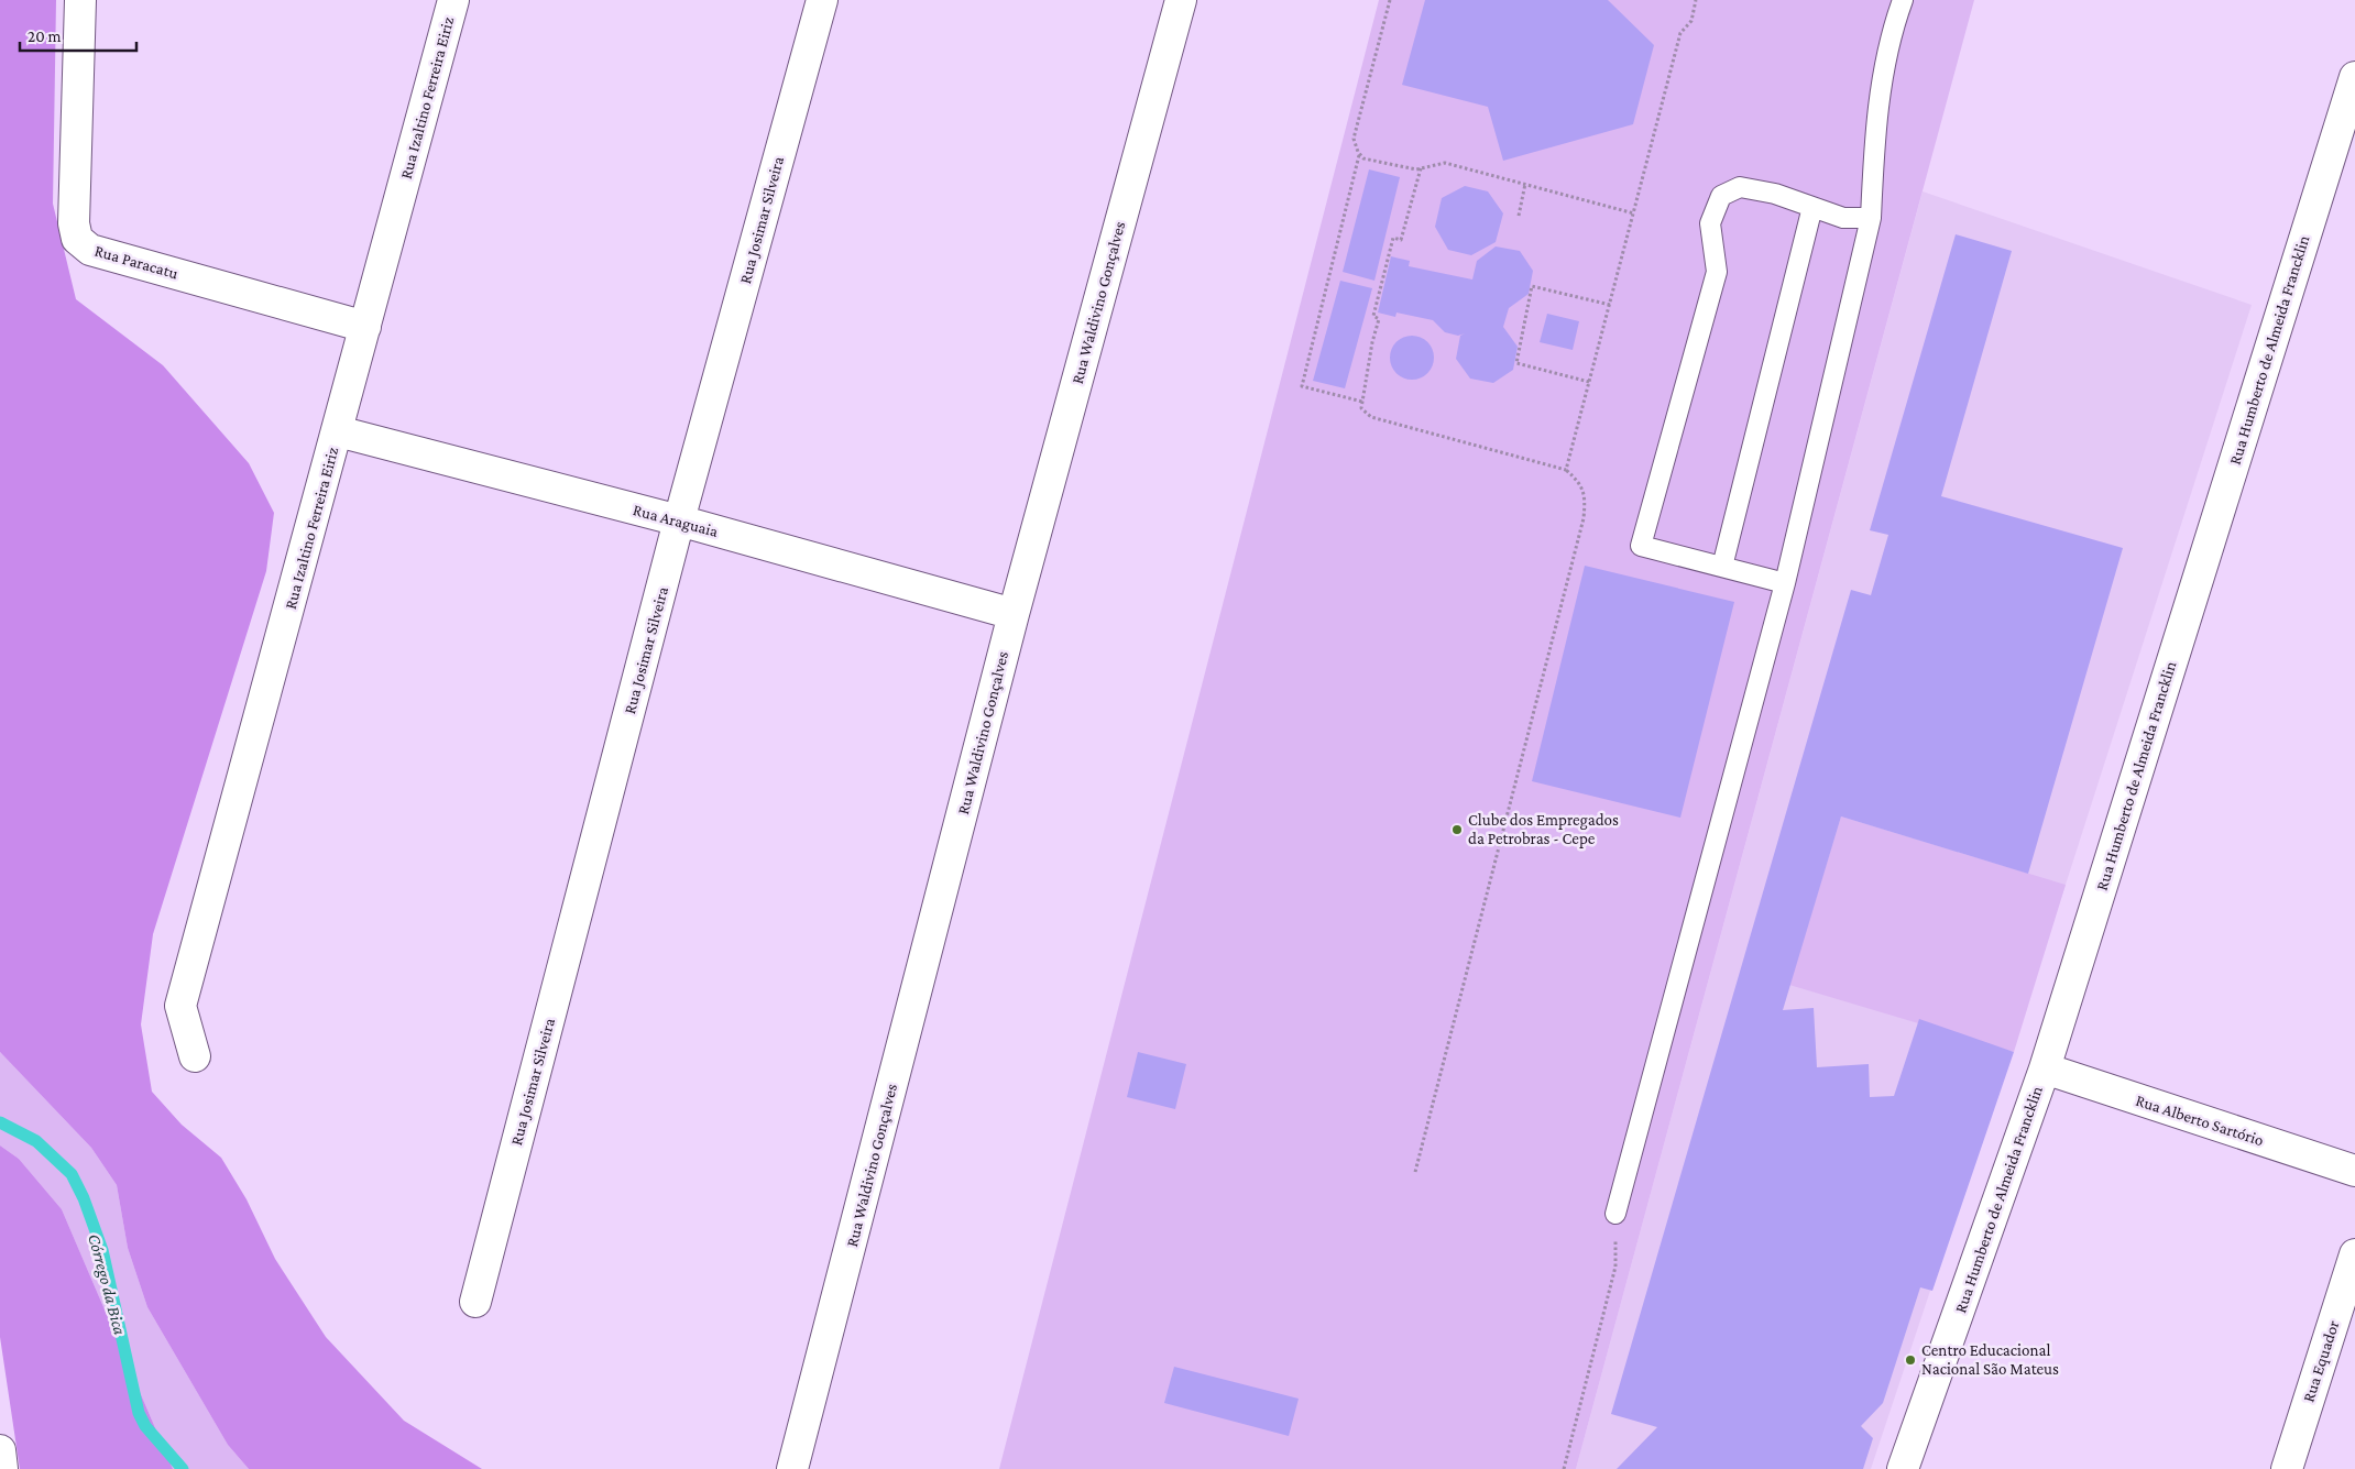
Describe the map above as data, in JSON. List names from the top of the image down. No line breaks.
{"streets":{"street":["Rua Izaltino Ferreira Eiriz","Rua Josimar Silveira","Rua Paracatu","Rua Waldivino Gonçalves","Rua Humberto de Almeida Francklin","Rua Araguaia","Rua Alberto Sartório","Rua Equador"]},"crossings":[["Rua Izaltino Ferreira Eiriz","Rua Paracatu"],["Rua Izaltino Ferreira Eiriz","Rua Araguaia"],["Rua Josimar Silveira","Rua Araguaia"],["Rua Waldivino Gonçalves","Rua Araguaia"],["Rua Humberto de Almeida Francklin","Rua Alberto Sartório"]],"water":["Córrego da Bica"],"places":["Clube dos Empregados da Petrobras - Cepe","Centro Educacional Nacional São Mateus"],"scale_bar":"20 m"}
